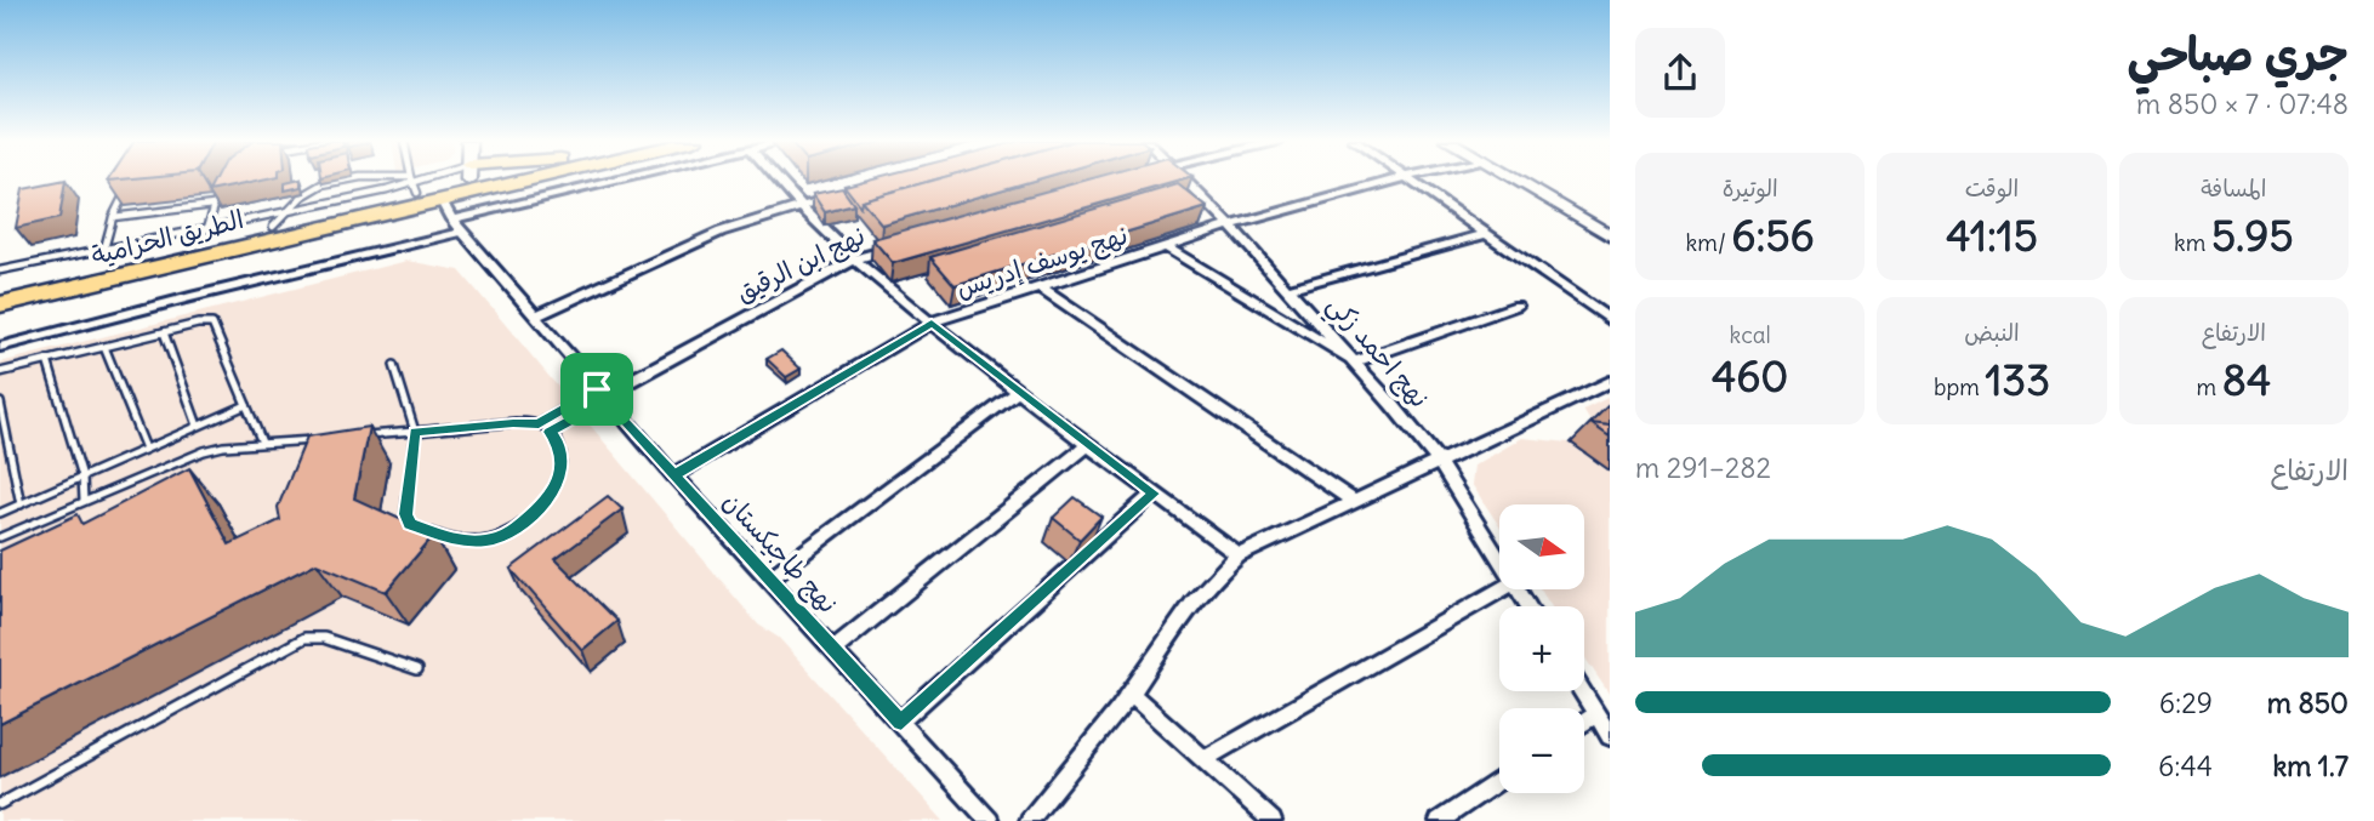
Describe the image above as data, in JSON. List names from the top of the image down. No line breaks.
{"streets":{"highway":["الطريق الحزامية"],"street":["نهج يوسف إدريس","نهج ابن الرقيق","نهج احمد زكي","نهج طاجيكستان"]},"crossings":[["الطريق الحزامية","نهج طاجيكستان"],["نهج يوسف إدريس","نهج احمد زكي"],["نهج يوسف إدريس","نهج طاجيكستان"],["نهج ابن الرقيق","نهج طاجيكستان"]],"north":"right","page":{"heading":["جري صباحي","07:48 · 7 × 850 m"],"stats":[["المسافة","5.95 km"],["الوقت","41:15"],["الوتيرة","6:56 /km"],["الارتفاع","84 m"],["النبض","133 bpm"],["kcal","460"]],"chart":["الارتفاع","282–291 m"],"map_buttons":["+","−"],"list":[{"name":"850 m","note":"6:29"},{"name":"1.7 km","note":"6:44"}]}}
